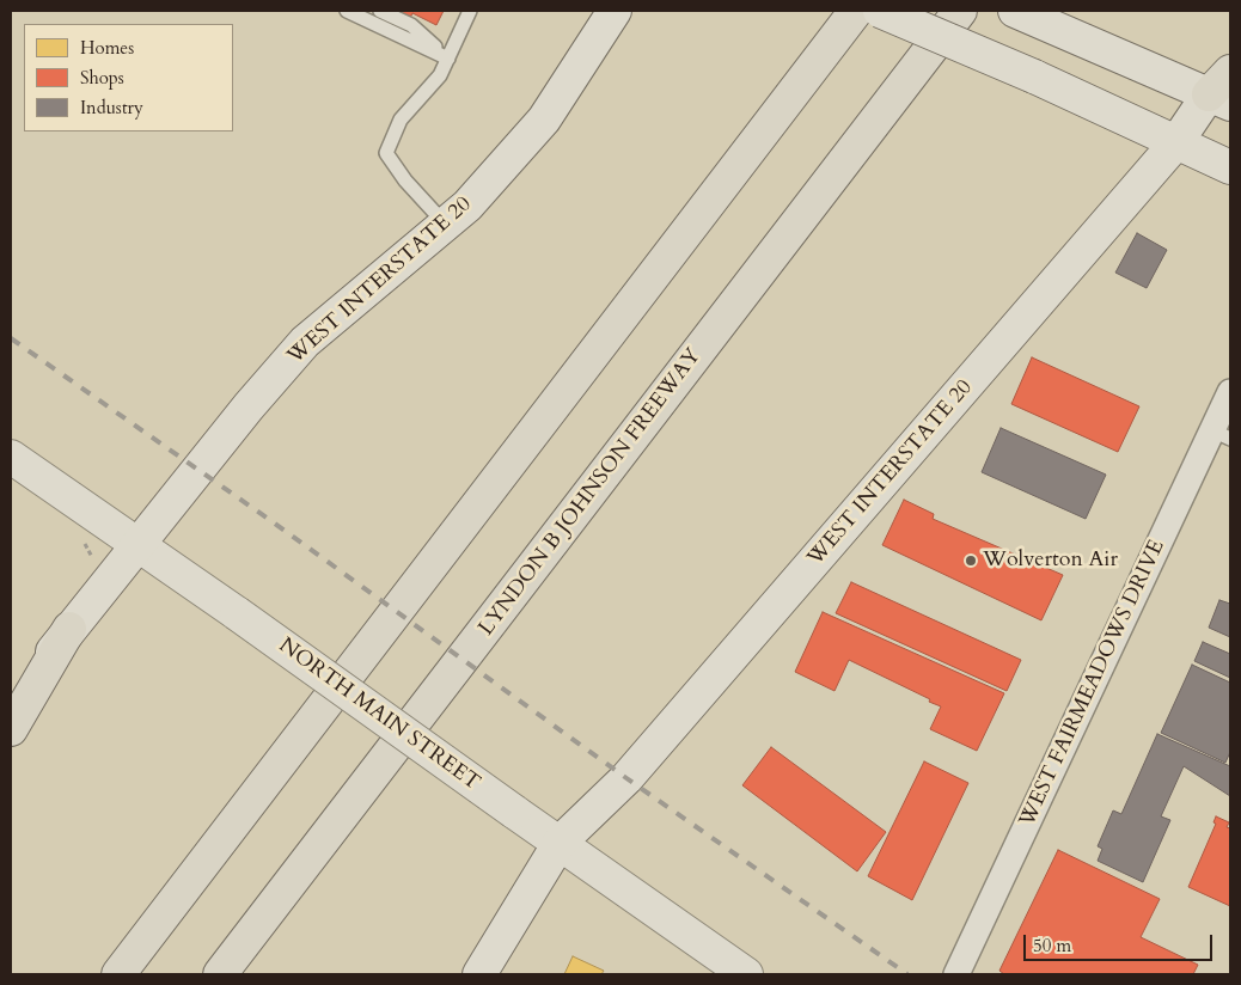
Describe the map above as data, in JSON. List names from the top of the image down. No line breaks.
{"streets":{"highway":["LYNDON B JOHNSON FREEWAY"],"main road":["WEST INTERSTATE 20","NORTH MAIN STREET"],"street":["WEST FAIRMEADOWS DRIVE"]},"crossings":[["WEST INTERSTATE 20","NORTH MAIN STREET"]],"places":["Wolverton Air"],"legend":["Homes","Shops","Industry"],"scale_bar":"50 m"}
